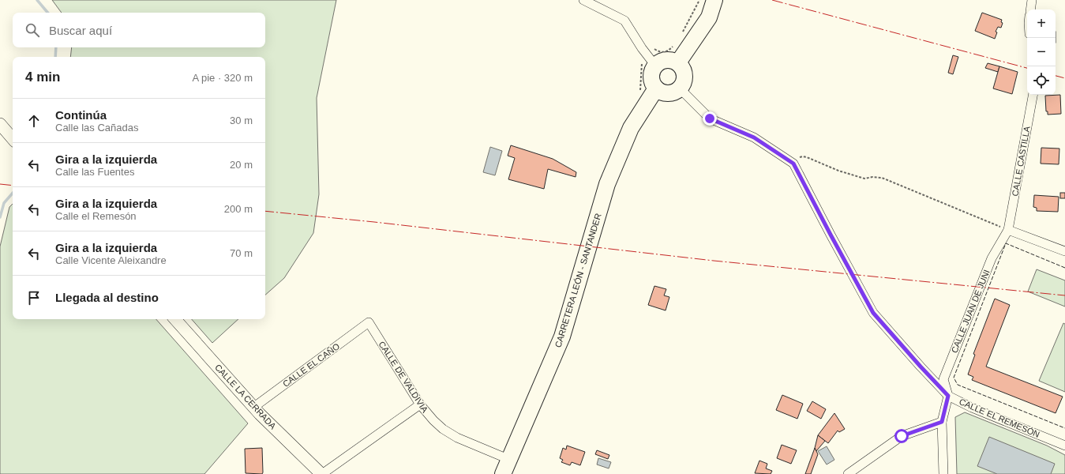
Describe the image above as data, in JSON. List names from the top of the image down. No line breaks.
{"streets":{"highway":["CARRETERA LEÓN - SANTANDER"],"street":["CALLE CASTILLA","CALLE JUAN DE JUNI","CALLE EL CAÑO","CALLE DE VALDIVIA","CALLE LA CERRADA","CALLE EL REMESÓN"]},"crossings":[["CALLE CASTILLA","CALLE JUAN DE JUNI"],["CARRETERA LEÓN - SANTANDER","CALLE DE VALDIVIA"],["CALLE JUAN DE JUNI","CALLE EL REMESÓN"],["CALLE EL CAÑO","CALLE DE VALDIVIA"],["CALLE EL CAÑO","CALLE LA CERRADA"]],"page":{"map_buttons":["+","−"],"search":"Buscar aquí","heading":["4 min","A pie · 320 m"],"list":[["Continúa","Calle las Cañadas","30 m"],["Gira a la izquierda","Calle las Fuentes","20 m"],["Gira a la izquierda","Calle el Remesón","200 m"],["Gira a la izquierda","Calle Vicente Aleixandre","70 m"],"Llegada al destino"]}}
